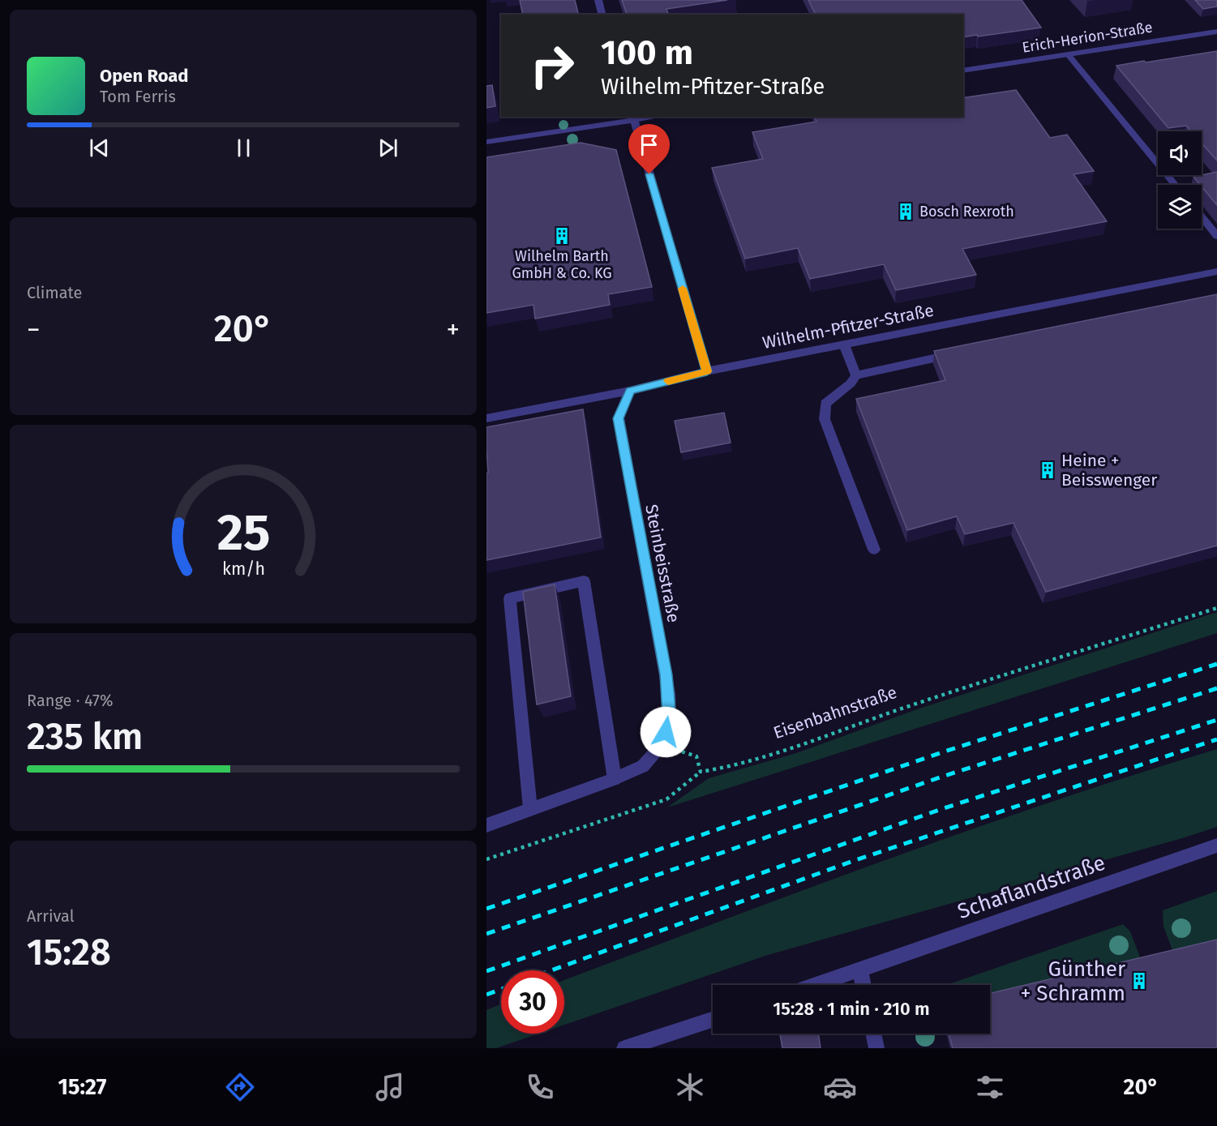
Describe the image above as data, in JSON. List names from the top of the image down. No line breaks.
{"streets":{"street":["Erich-Herion-Straße","Wilhelm-Pfitzer-Straße","Steinbeisstraße","Schaflandstraße"],"path":["Eisenbahnstraße"]},"crossings":[["Wilhelm-Pfitzer-Straße","Steinbeisstraße"]],"places":{"building":["Bosch Rexroth","Wilhelm Barth GmbH & Co. KG","Heine + Beisswenger","Günther + Schramm"]},"page":{"turn":["100 m","Wilhelm-Pfitzer-Straße"],"song":["Open Road","Tom Ferris"],"tile":["Climate",["Range · 47%","235 km"],["Arrival","15:28"]],"heat":["−","20°","+"],"limit":"30","trip":"15:28 · 1 min · 210 m","tabs":["15:27","20°"],"gauge":["25","km/h"]}}
